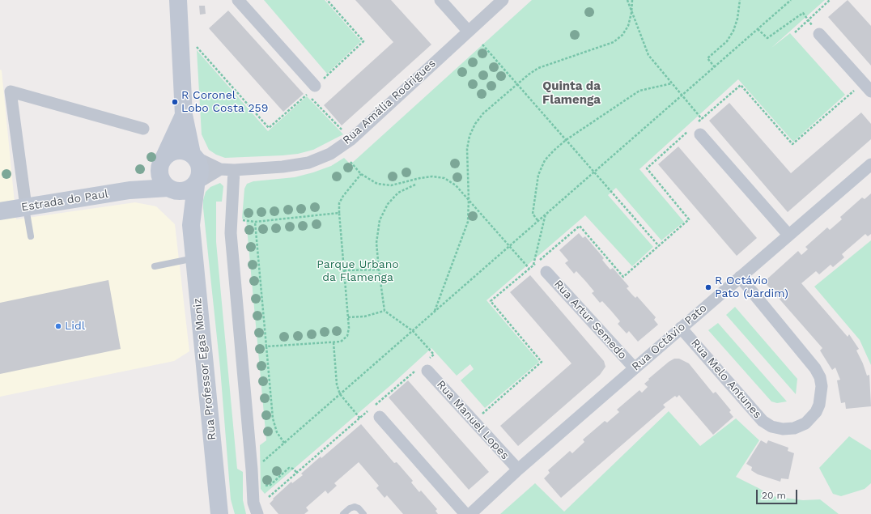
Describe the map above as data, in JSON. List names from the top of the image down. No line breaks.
{"streets":{"street":["Rua Amália Rodrigues","Estrada do Paul","Rua Artur Semedo","Rua Octávio Pato","Rua Professor Egas Moniz","Rua Melo Antunes","Rua Manuel Lopes"]},"crossings":[["Rua Amália Rodrigues","Estrada do Paul"],["Rua Amália Rodrigues","Rua Professor Egas Moniz"],["Estrada do Paul","Rua Professor Egas Moniz"],["Rua Artur Semedo","Rua Octávio Pato"],["Rua Octávio Pato","Rua Melo Antunes"],["Rua Octávio Pato","Rua Manuel Lopes"]],"districts":["Quinta da Flamenga"],"parks":["Parque Urbano da Flamenga"],"places":["R Coronel Lobo Costa 259","R Octávio Pato (Jardim)","Lidl"],"scale_bar":"20 m"}
